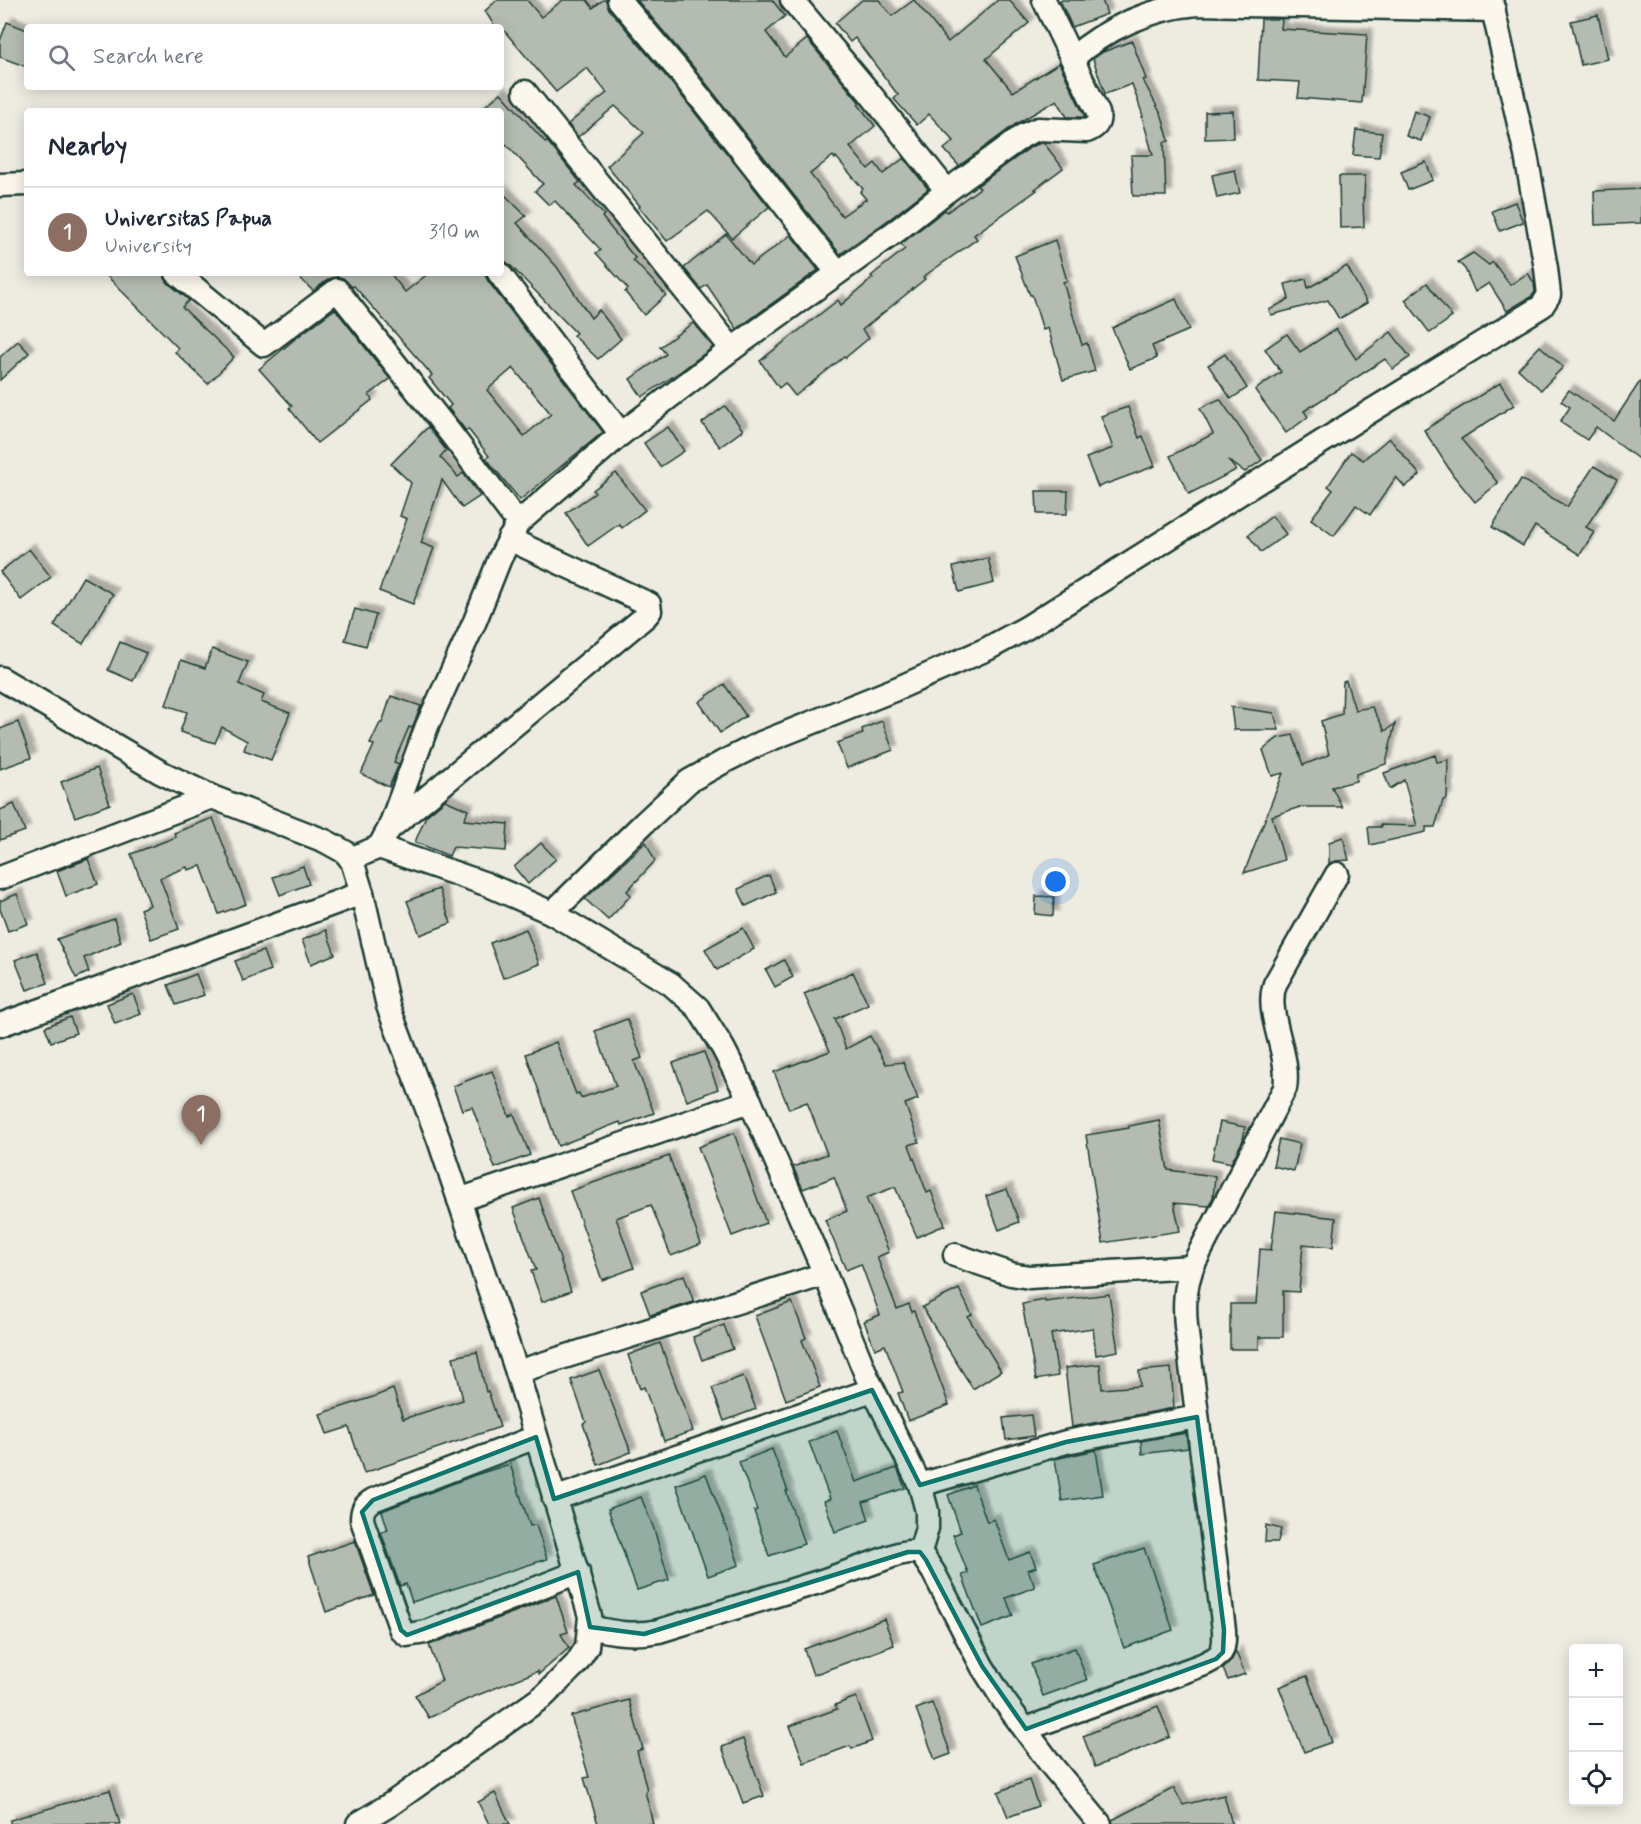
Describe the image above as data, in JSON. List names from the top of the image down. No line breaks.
{"page":{"search":"Search here","heading":"Nearby","list":[{"mark":"1","name":"Universitas Papua","note":"University","value":"310 m"}],"pins":"1","map_buttons":["+","−"]}}
